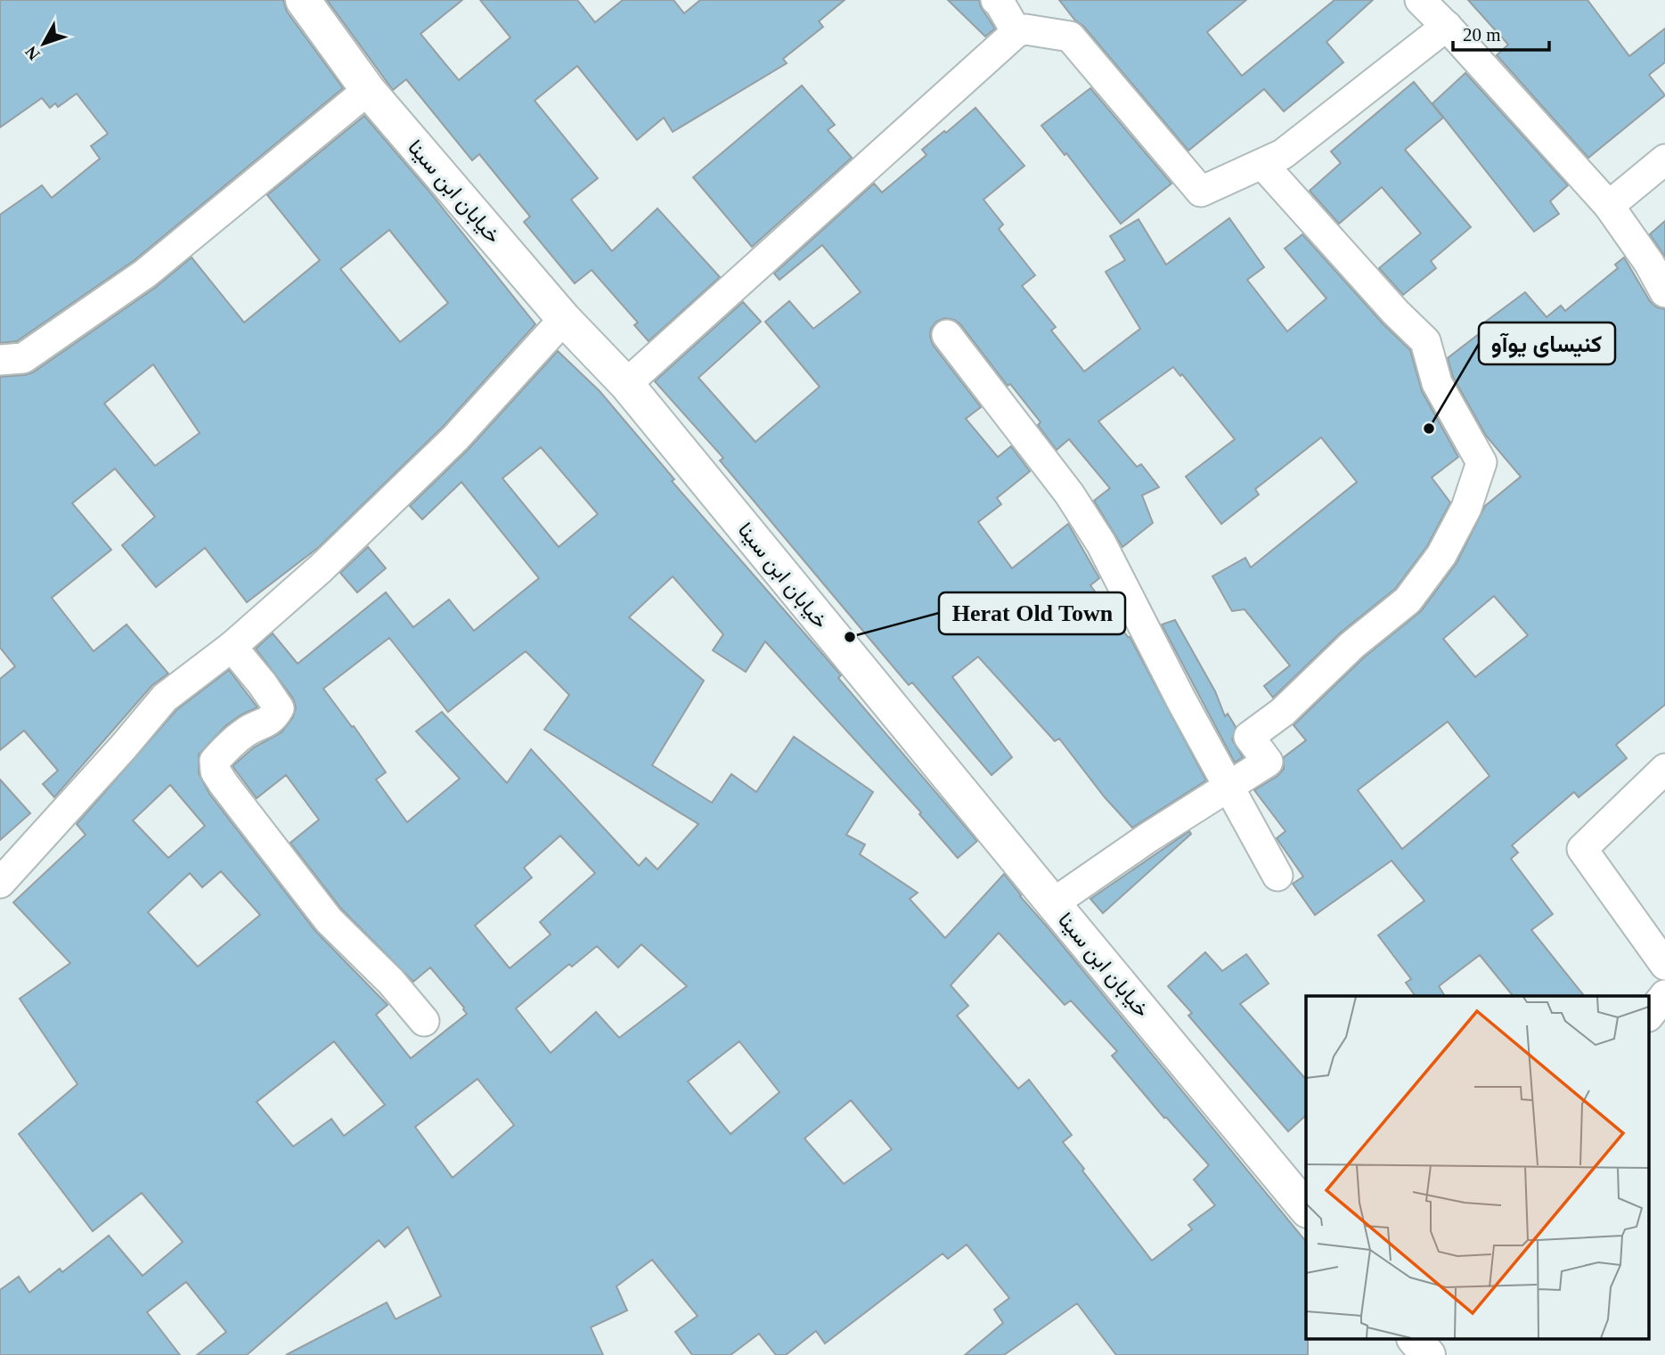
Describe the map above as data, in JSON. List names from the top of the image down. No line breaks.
{"streets":{"street":["خیابان ابن سینا"]},"places":["کنیسای یوآو","Herat Old Town"],"scale_bar":"20 m","north":"bottom left"}
